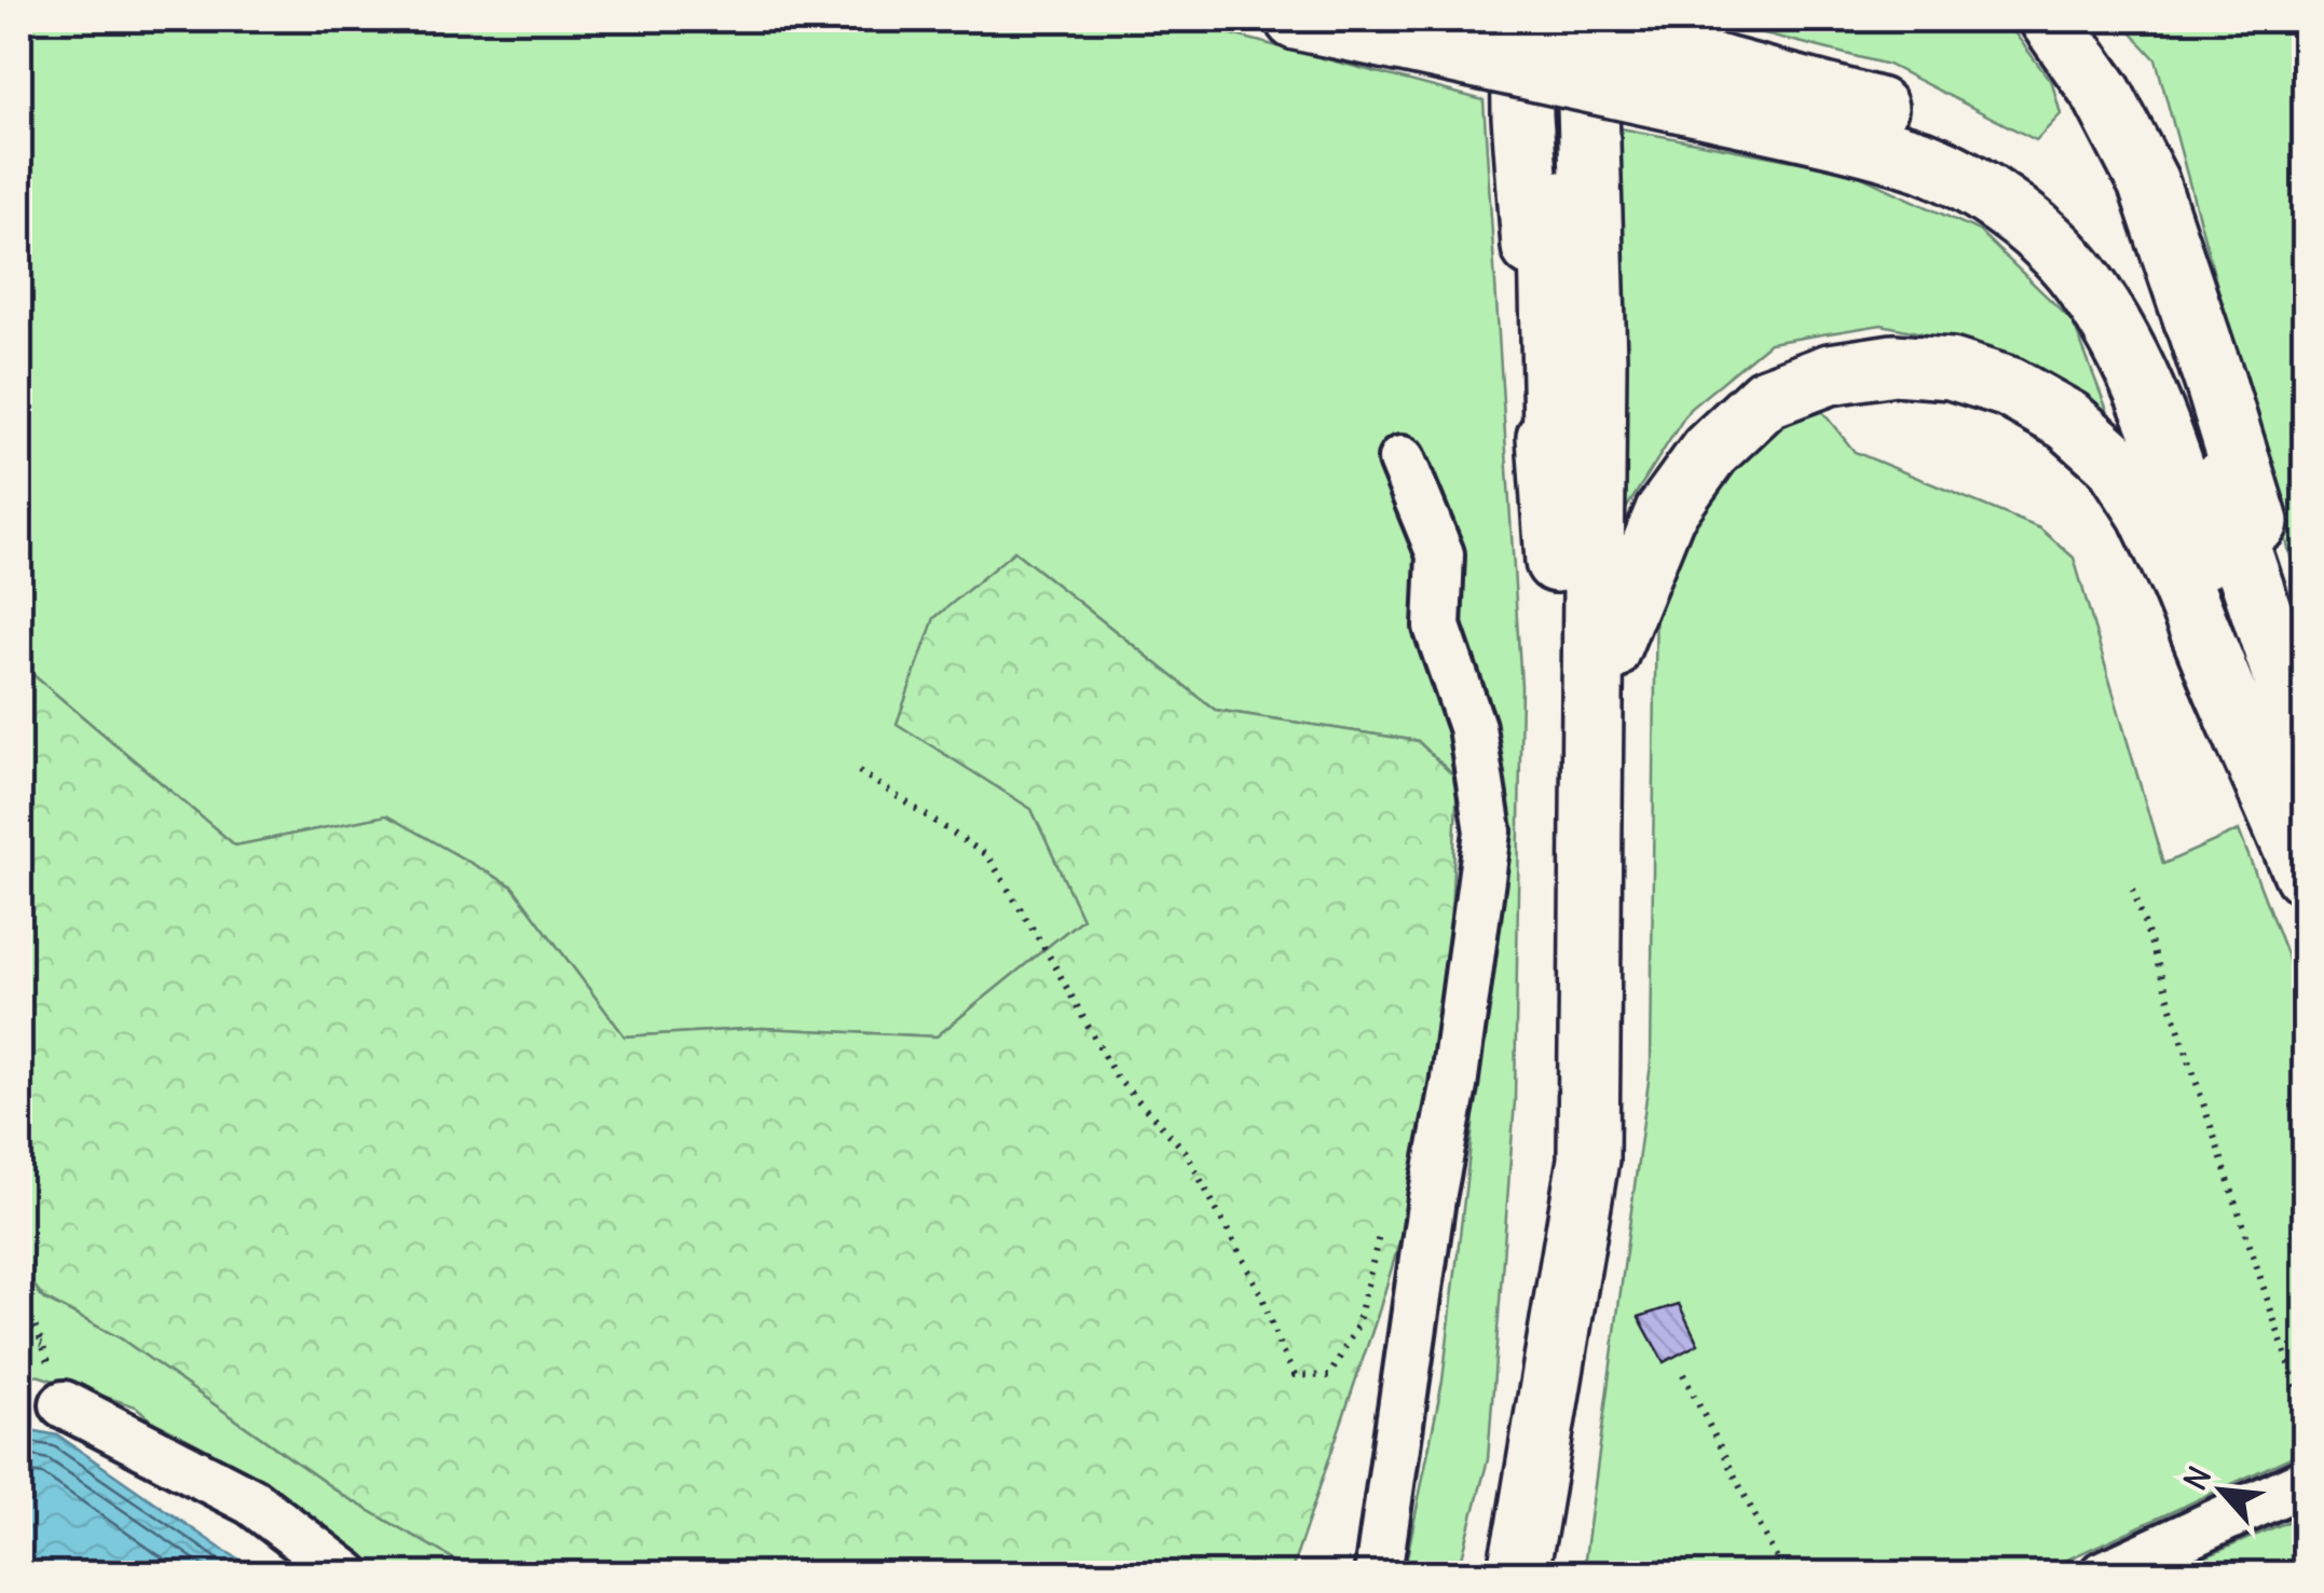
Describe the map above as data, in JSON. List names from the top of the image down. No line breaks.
{"north":"top left"}
